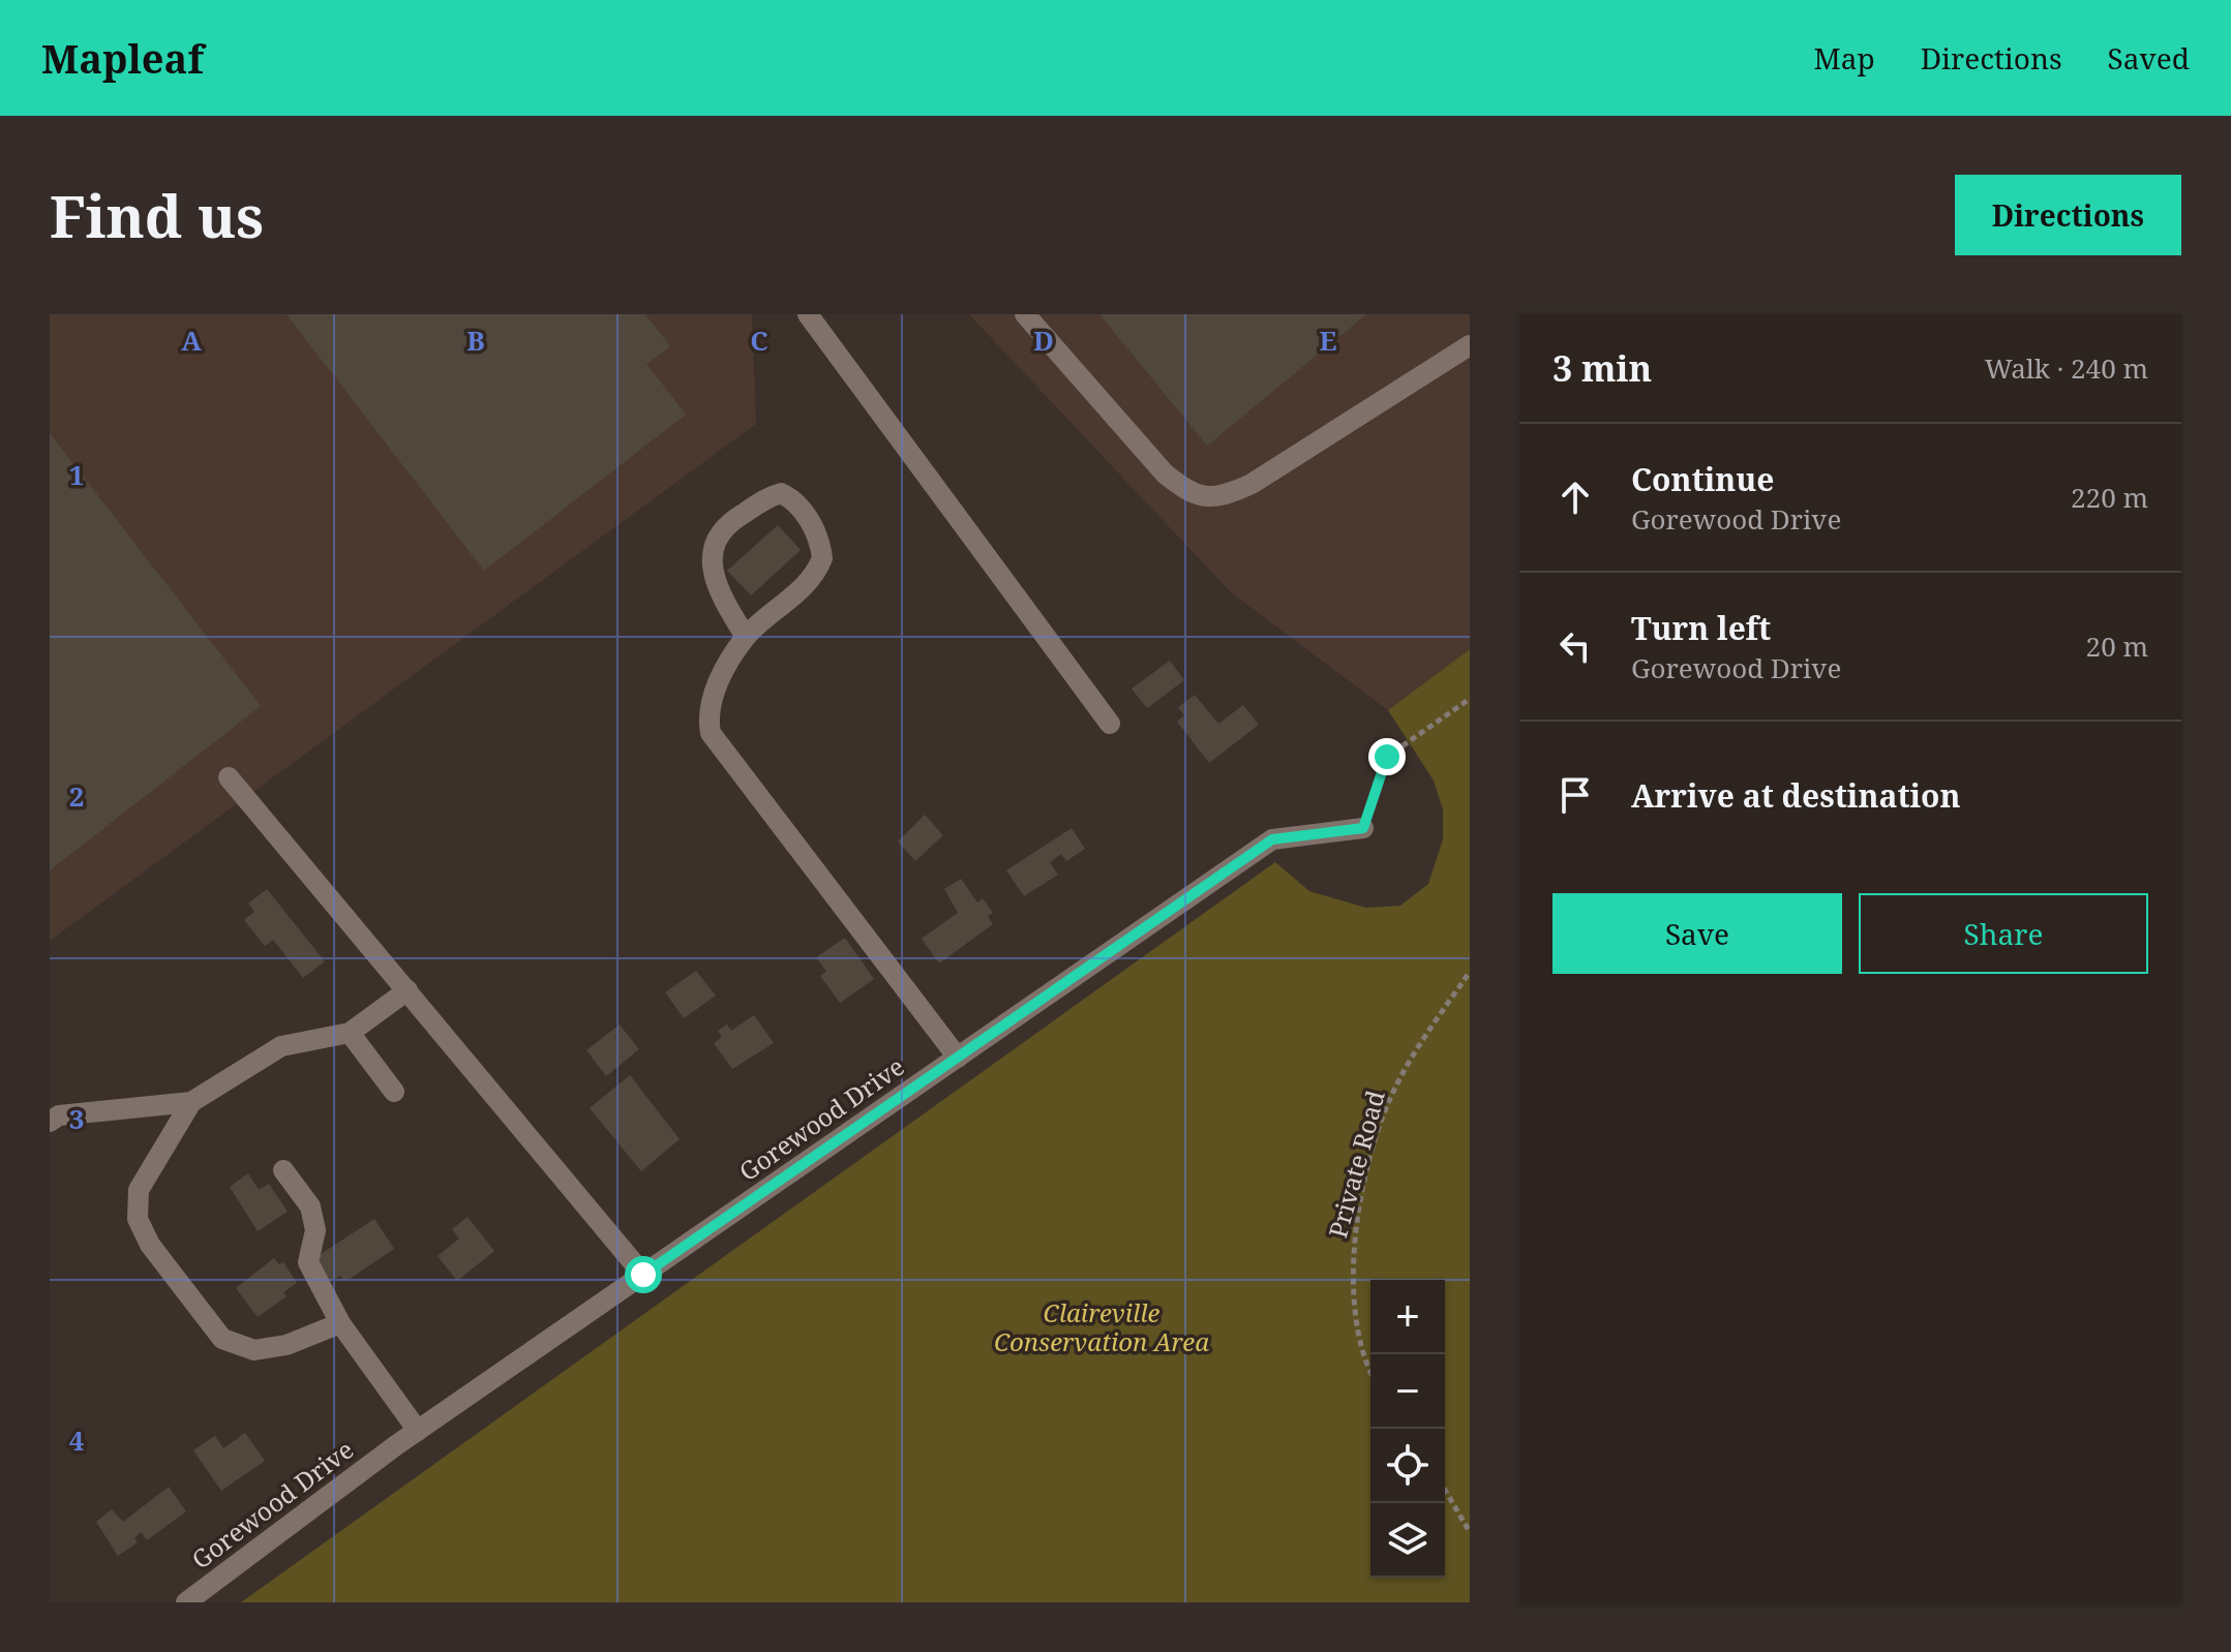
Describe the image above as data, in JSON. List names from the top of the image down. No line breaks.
{"streets":{"street":["Gorewood Drive"],"path":["Private Road"]},"parks":["Claireville Conservation Area"],"page":{"header":"Mapleaf","nav":["Map","Directions","Saved"],"buttons":["Directions",["Save","Share"]],"title":"Find us","heading":["3 min","Walk · 240 m"],"list":[["Continue","Gorewood Drive","220 m"],["Turn left","Gorewood Drive","20 m"],"Arrive at destination"],"map_buttons":["+","−"]},"grid":{"columns":["A","B","C","D","E"],"rows":["1","2","3","4"]}}
